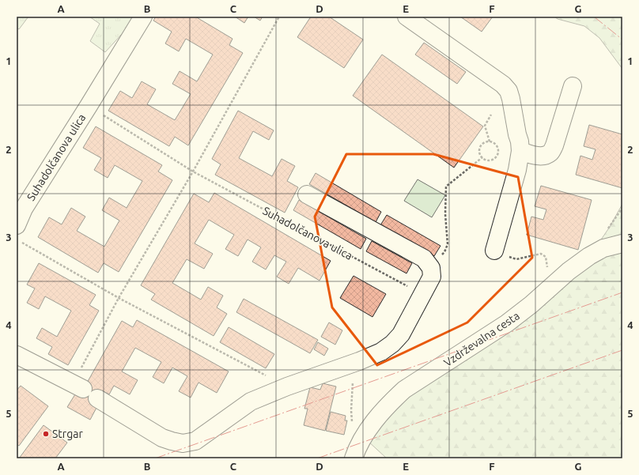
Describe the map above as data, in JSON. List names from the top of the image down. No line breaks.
{"streets":{"street":["Suhadolčanova ulica","Vzdrževalna cesta"]},"places":["Strgar"],"grid":{"columns":["A","B","C","D","E","F","G"],"rows":["1","2","3","4","5"]}}
